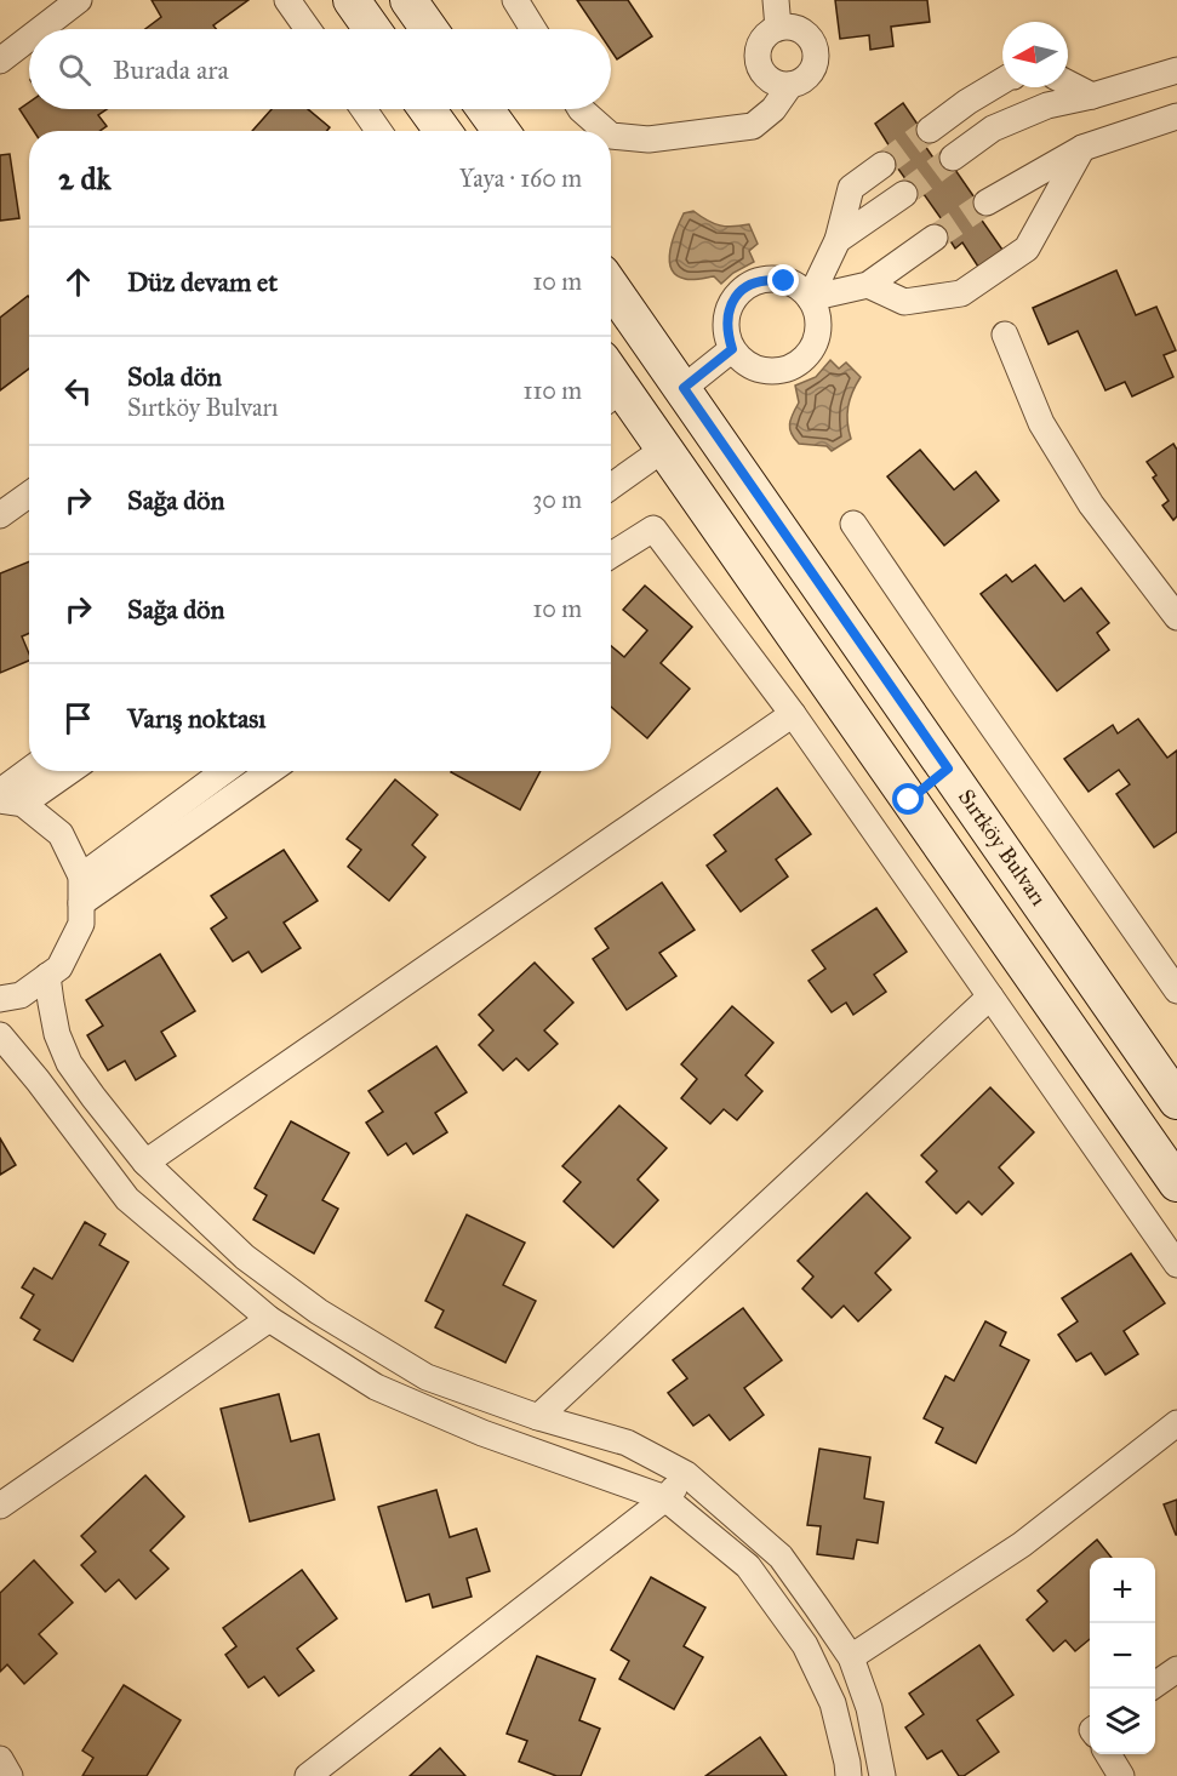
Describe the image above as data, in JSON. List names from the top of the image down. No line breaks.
{"streets":{"main road":["Sırtköy Bulvarı"]},"north":"left","page":{"search":"Burada ara","heading":["2 dk","Yaya · 160 m"],"list":[["Düz devam et","10 m"],["Sola dön","Sırtköy Bulvarı","110 m"],["Sağa dön","30 m"],["Sağa dön","10 m"],"Varış noktası"],"map_buttons":["+","−"]}}
